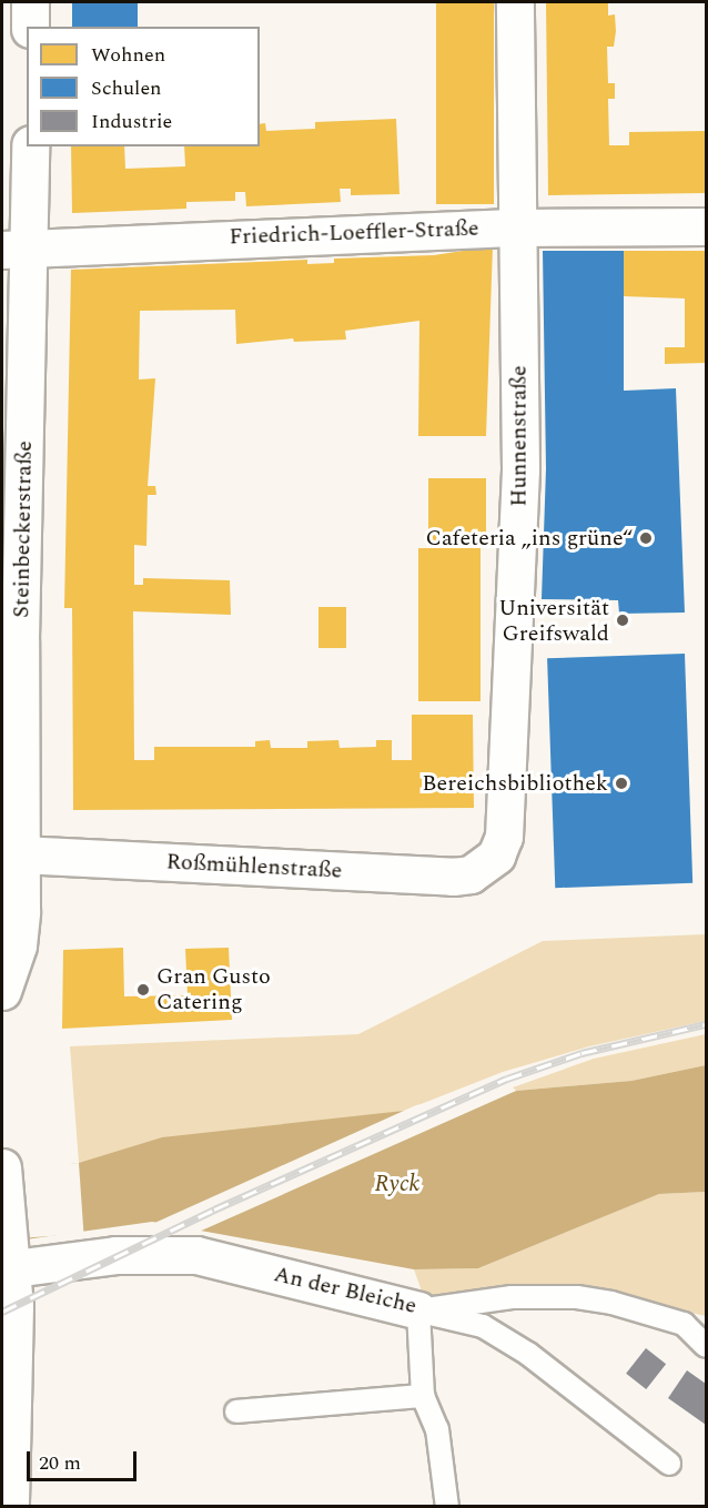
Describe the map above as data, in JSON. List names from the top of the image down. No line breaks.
{"streets":{"street":["Friedrich-Loeffler-Straße","Hunnenstraße","Steinbeckerstraße","Roßmühlenstraße","An der Bleiche"]},"crossings":[["Friedrich-Loeffler-Straße","Hunnenstraße"],["Friedrich-Loeffler-Straße","Steinbeckerstraße"],["Hunnenstraße","Roßmühlenstraße"],["Steinbeckerstraße","Roßmühlenstraße"]],"water":["Ryck"],"places":["Cafeteria „ins grüne“","Universität Greifswald","Bereichsbibliothek","Gran Gusto Catering"],"legend":["Wohnen","Schulen","Industrie"],"scale_bar":"20 m"}
